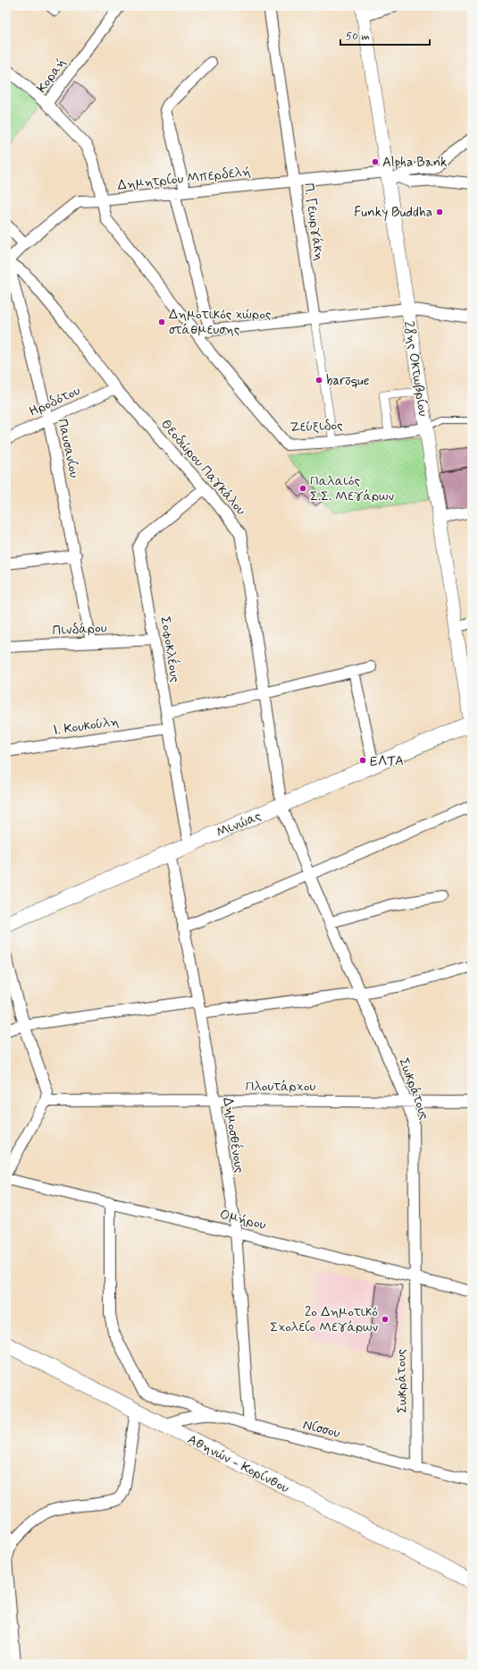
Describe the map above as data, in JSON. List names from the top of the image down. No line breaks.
{"streets":{"main road":["Μινώας","Αθηνών - Κορίνθου"],"street":["Κοραή","Δημητρίου Μπερδελή","Π. Γεωργάκη","28ης Οκτωβρίου","Ηροδότου","Ζεύξιδος","Παυσανίου","Θεοδώρου Παγκάλου","Πινδάρου","Σοφοκλέους","Ι. Κουκούλη","Πλουτάρχου","Σωκράτους","Δημοσθένους","Ομήρου","Νίσσου"]},"crossings":[["Κοραή","Δημητρίου Μπερδελή"],["Κοραή","Ζεύξιδος"],["Δημητρίου Μπερδελή","Π. Γεωργάκη"],["Δημητρίου Μπερδελή","28ης Οκτωβρίου"],["Δημητρίου Μπερδελή","Παυσανίου"],["Δημητρίου Μπερδελή","Θεοδώρου Παγκάλου"],["Π. Γεωργάκη","Ζεύξιδος"],["28ης Οκτωβρίου","Ζεύξιδος"],["28ης Οκτωβρίου","Μινώας"],["Ηροδότου","Παυσανίου"],["Ηροδότου","Θεοδώρου Παγκάλου"],["Παυσανίου","Θεοδώρου Παγκάλου"],["Παυσανίου","Πινδάρου"],["Θεοδώρου Παγκάλου","Σοφοκλέους"],["Θεοδώρου Παγκάλου","Μινώας"],["Θεοδώρου Παγκάλου","Σωκράτους"],["Πινδάρου","Σοφοκλέους"],["Σοφοκλέους","Ι. Κουκούλη"],["Σοφοκλέους","Μινώας"],["Μινώας","Σωκράτους"],["Μινώας","Δημοσθένους"],["Πλουτάρχου","Σωκράτους"],["Πλουτάρχου","Δημοσθένους"],["Σωκράτους","Ομήρου"],["Σωκράτους","Νίσσου"],["Δημοσθένους","Ομήρου"],["Δημοσθένους","Νίσσου"],["Νίσσου","Αθηνών - Κορίνθου"]],"places":["Alpha Bank","Funky Buddha","Δημοτικός χώρος στάθμευσης","barōque","Παλαιός Σ.Σ. Μεγάρων","ΕΛΤΑ","2ο Δημοτικό Σχολείο Μεγάρων"],"scale_bar":"50 m"}
